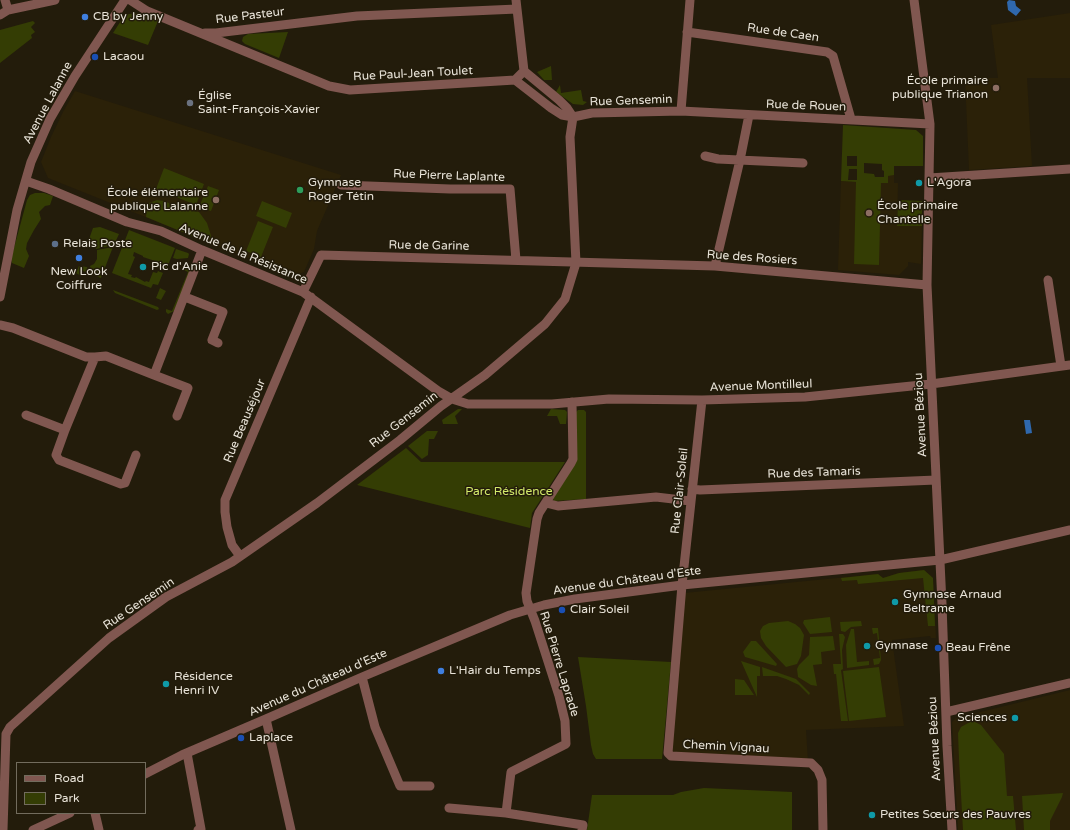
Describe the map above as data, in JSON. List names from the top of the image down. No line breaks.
{"streets":{"street":["Rue Pasteur","Rue de Caen","Rue Paul-Jean Toulet","Rue Gensemin","Avenue Lalanne","Rue de Rouen","Rue Pierre Laplante","Rue de Garine","Avenue de la Résistance","Rue des Rosiers","Avenue Montilleul","Avenue Béziou","Rue Beauséjour","Rue des Tamaris","Rue Clair-Soleil","Avenue du Château d'Este","Rue Pierre Laprade","Chemin Vignau"]},"crossings":[["Rue Pasteur","Rue Paul-Jean Toulet"],["Rue de Caen","Rue Gensemin"],["Rue de Caen","Rue de Rouen"],["Rue Gensemin","Rue de Rouen"],["Rue Gensemin","Rue de Garine"],["Rue Gensemin","Avenue de la Résistance"],["Rue Gensemin","Rue des Rosiers"],["Rue Gensemin","Avenue Montilleul"],["Rue Gensemin","Rue Beauséjour"],["Avenue Lalanne","Avenue de la Résistance"],["Rue de Rouen","Avenue Béziou"],["Rue Pierre Laplante","Rue de Garine"],["Rue de Garine","Avenue de la Résistance"],["Rue de Garine","Rue des Rosiers"],["Rue de Garine","Rue Beauséjour"],["Avenue de la Résistance","Avenue Montilleul"],["Avenue de la Résistance","Rue Beauséjour"],["Rue des Rosiers","Avenue Béziou"],["Avenue Montilleul","Avenue Béziou"],["Avenue Montilleul","Rue Clair-Soleil"],["Avenue Béziou","Rue des Tamaris"],["Avenue Béziou","Avenue du Château d'Este"],["Rue des Tamaris","Rue Clair-Soleil"],["Rue Clair-Soleil","Avenue du Château d'Este"],["Rue Clair-Soleil","Chemin Vignau"],["Avenue du Château d'Este","Rue Pierre Laprade"],["Avenue du Château d'Este","Chemin Vignau"]],"parks":["Parc Résidence"],"places":["CB by Jenny","Lacaou","École primaire publique Trianon","Église Saint-François-Xavier","L'Agora","Gymnase Roger Tétin","École élémentaire publique Lalanne","École primaire Chantelle","Relais Poste","New Look Coiffure","Pic d'Anie","Gymnase Arnaud Beltrame","Clair Soleil","Gymnase","Beau Frêne","L'Hair du Temps","Résidence Henri IV","Sciences","Laplace","Petites Sœurs des Pauvres"],"legend":["Road","Park"]}
